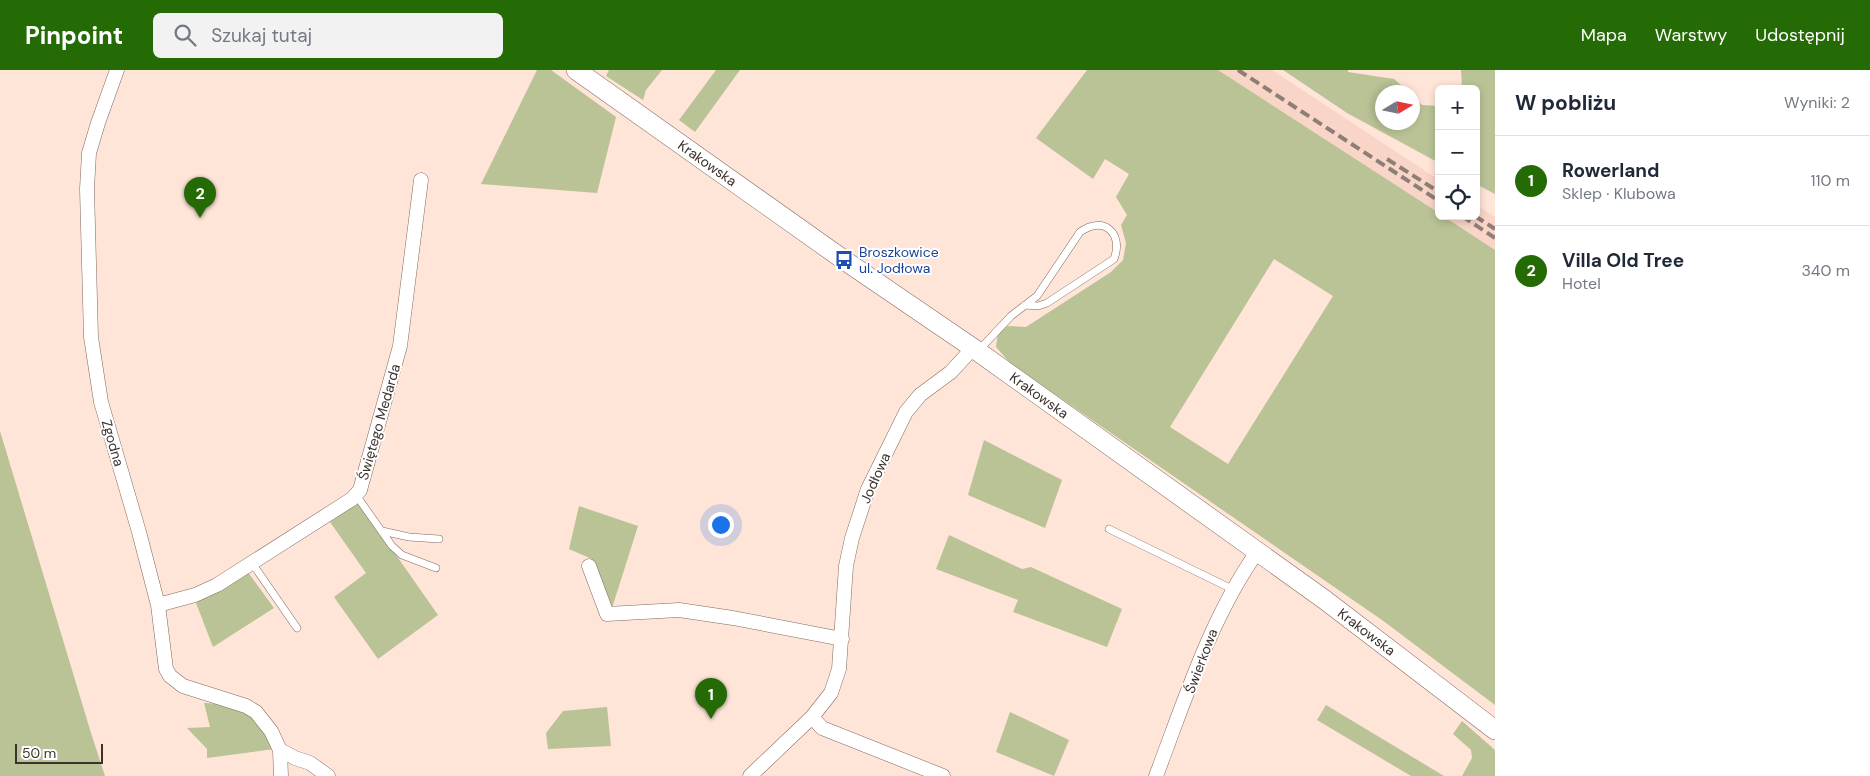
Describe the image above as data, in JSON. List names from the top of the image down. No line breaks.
{"streets":{"street":["Krakowska","Świętego Medarda","Zgodna","Jodłowa","Świerkowa"]},"crossings":[["Krakowska","Jodłowa"],["Krakowska","Świerkowa"],["Świętego Medarda","Zgodna"]],"places":{"bus stop":["Broszkowice ul. Jodłowa"]},"scale_bar":"50 m","north":"right","page":{"header":"Pinpoint","search":"Szukaj tutaj","nav":["Mapa","Warstwy","Udostępnij"],"heading":["W pobliżu","Wyniki: 2"],"map_buttons":["+","−"],"list":[{"mark":"1","name":"Rowerland","note":"Sklep · Klubowa","value":"110 m"},{"mark":"2","name":"Villa Old Tree","note":"Hotel","value":"340 m"}],"pins":["2","1"],"scale":"50 m"}}
